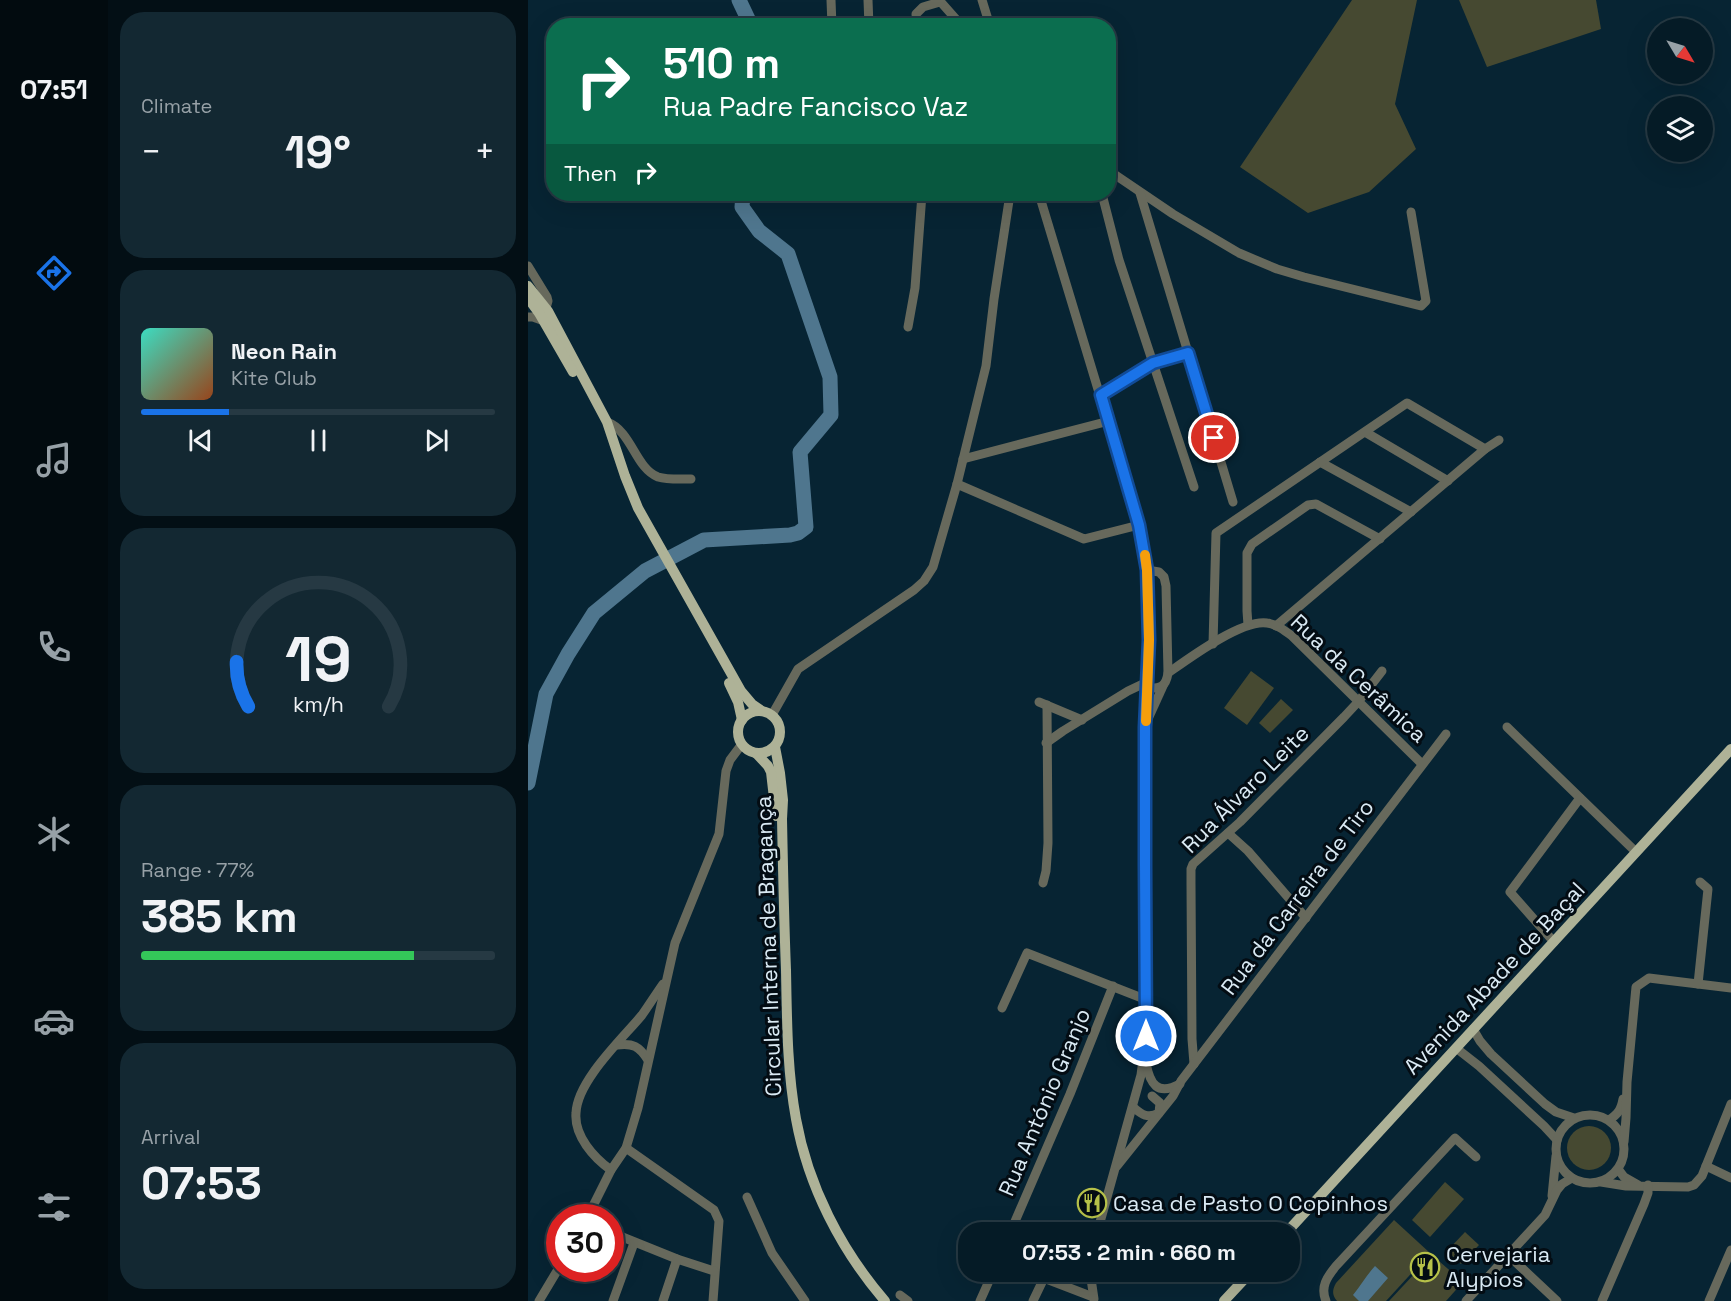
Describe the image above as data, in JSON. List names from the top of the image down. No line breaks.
{"streets":{"main road":["Circular Interna de Bragança","Avenida Abade de Baçal"],"street":["Rua da Cerâmica","Rua Álvaro Leite","Rua da Carreira de Tiro","Rua António Granjo"]},"crossings":[["Rua da Cerâmica","Rua Álvaro Leite"],["Rua da Cerâmica","Rua da Carreira de Tiro"],["Rua Álvaro Leite","Rua da Carreira de Tiro"]],"places":{"restaurant":["Casa de Pasto O Copinhos","Cervejaria Alypios"]},"north":"bottom right","page":{"tabs":"07:51","tile":["Climate",["Range · 77%","385 km"],["Arrival","07:53"]],"turn":["510 m","Rua Padre Fancisco Vaz"],"heat":["−","19°","+"],"then":"Then","song":["Neon Rain","Kite Club"],"limit":"30","trip":"07:53 · 2 min · 660 m","gauge":["19","km/h"]}}
